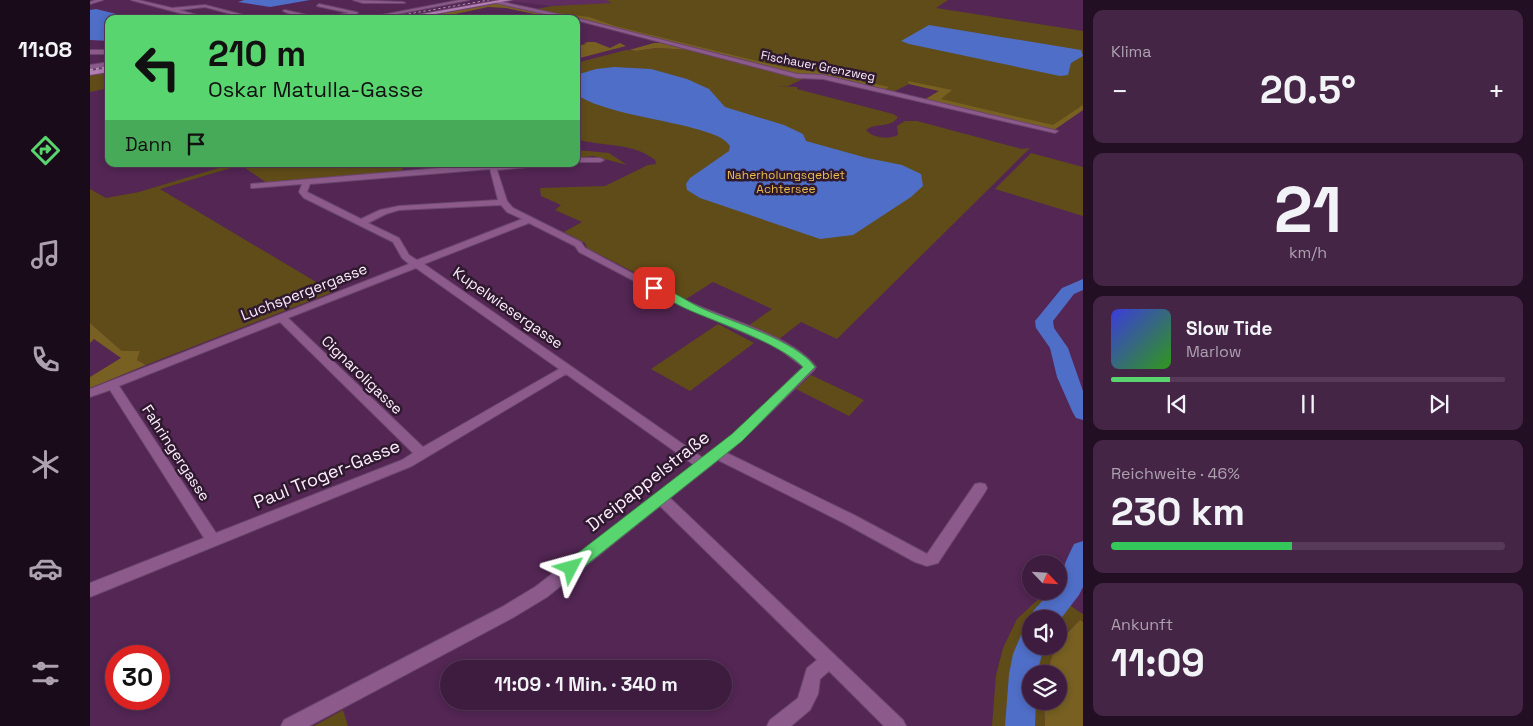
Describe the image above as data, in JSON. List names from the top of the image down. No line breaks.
{"streets":{"street":["Fischauer Grenzweg","Luchspergergasse","Kupelwiesergasse","Cignaroligasse","Fahringergasse","Paul Troger-Gasse","Dreipappelstraße"]},"crossings":[["Luchspergergasse","Kupelwiesergasse"],["Luchspergergasse","Cignaroligasse"],["Luchspergergasse","Fahringergasse"],["Luchspergergasse","Dreipappelstraße"],["Kupelwiesergasse","Paul Troger-Gasse"],["Kupelwiesergasse","Dreipappelstraße"],["Cignaroligasse","Paul Troger-Gasse"],["Fahringergasse","Paul Troger-Gasse"]],"parks":["Naherholungsgebiet Achtersee"],"north":"bottom right","page":{"tabs":"11:08","tile":["Klima",["21","km/h"],["Reichweite · 46%","230 km"],["Ankunft","11:09"]],"turn":["210 m","Oskar Matulla-Gasse"],"heat":["−","20.5°","+"],"then":"Dann","song":["Slow Tide","Marlow"],"limit":"30","trip":"11:09 · 1 Min. · 340 m"}}
